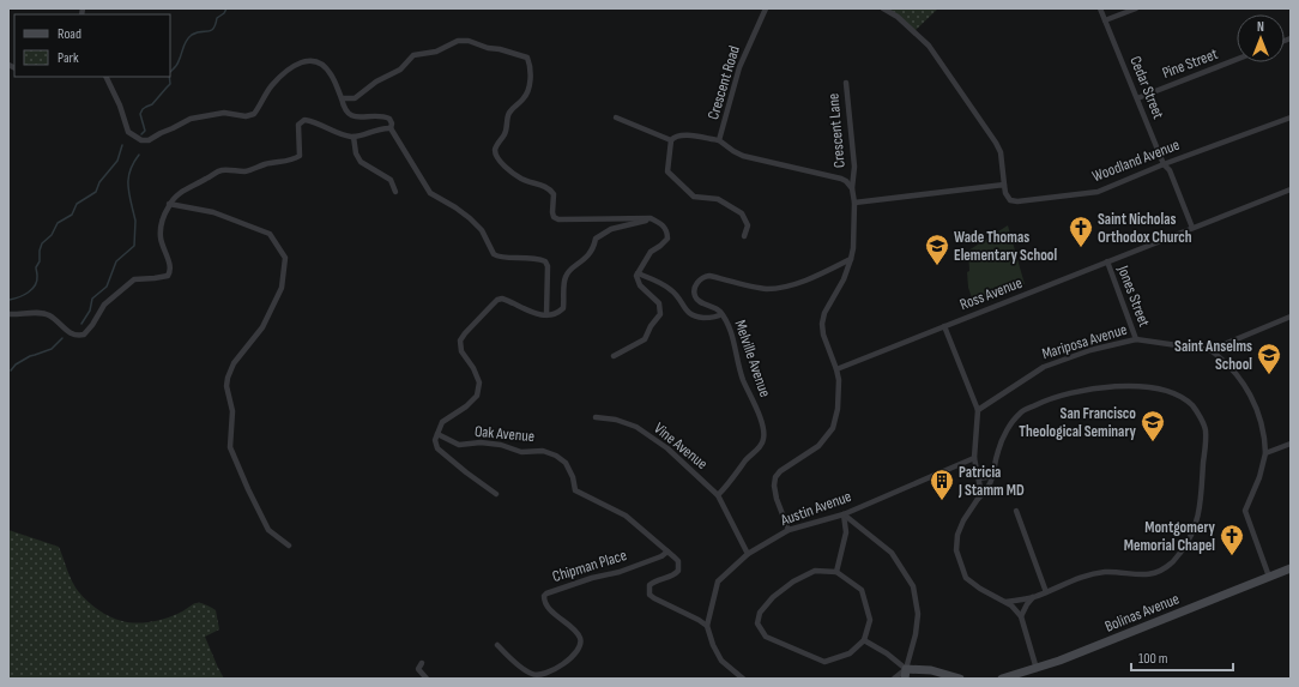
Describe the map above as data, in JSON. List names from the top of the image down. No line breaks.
{"streets":{"street":["Pine Street","Crescent Road","Cedar Street","Crescent Lane","Woodland Avenue","Ross Avenue","Jones Street","Mariposa Avenue","Melville Avenue","Oak Avenue","Vine Avenue","Austin Avenue","Chipman Place","Bolinas Avenue"]},"crossings":[["Pine Street","Cedar Street"],["Crescent Road","Crescent Lane"],["Cedar Street","Woodland Avenue"],["Cedar Street","Ross Avenue"],["Crescent Lane","Ross Avenue"],["Crescent Lane","Austin Avenue"],["Ross Avenue","Jones Street"],["Jones Street","Mariposa Avenue"],["Melville Avenue","Vine Avenue"],["Oak Avenue","Austin Avenue"],["Oak Avenue","Chipman Place"]],"places":{"church":["Saint Nicholas Orthodox Church","Montgomery Memorial Chapel"],"school or university":["Wade Thomas Elementary School","Saint Anselms School","San Francisco Theological Seminary"],"building":["Patricia J Stamm MD"]},"legend":["Road","Park"],"scale_bar":"100 m","north":"top"}
